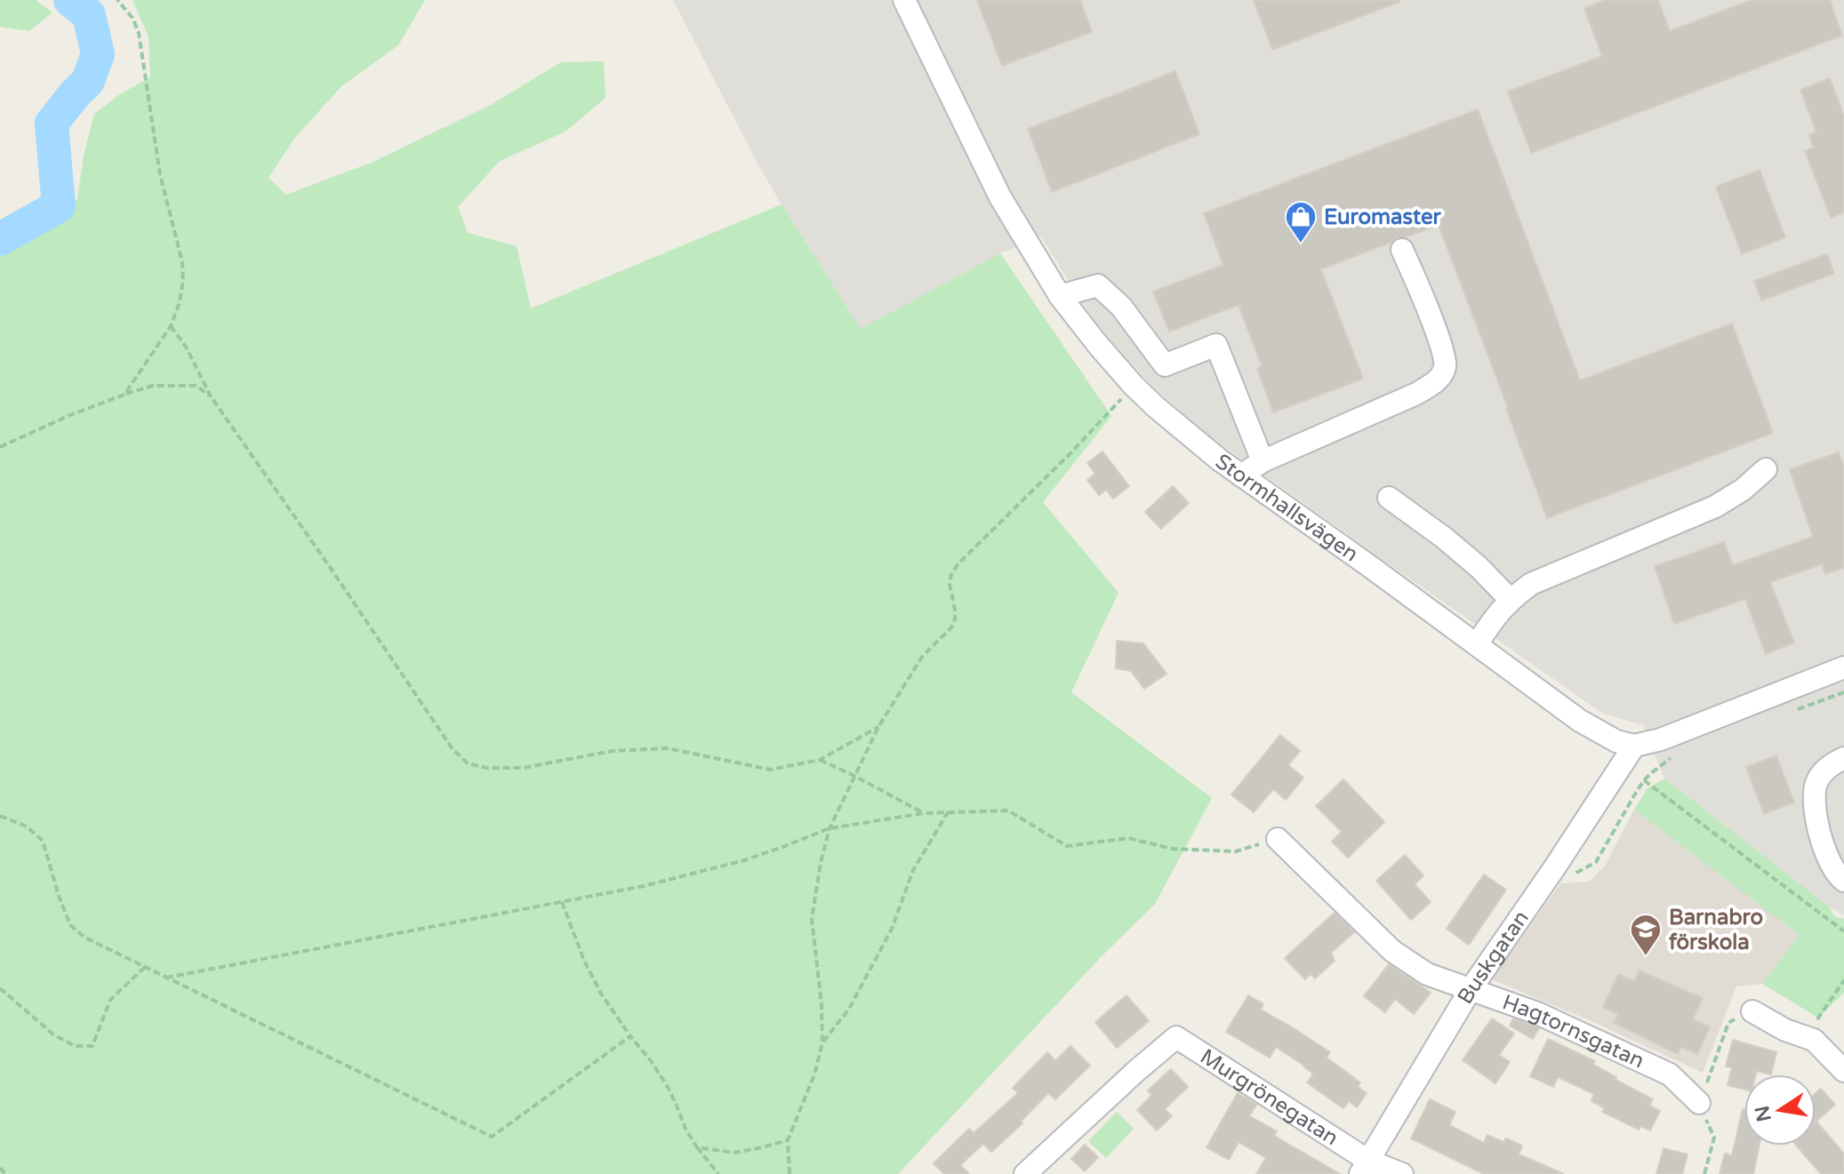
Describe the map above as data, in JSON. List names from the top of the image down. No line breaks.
{"streets":{"street":["Stormhallsvägen","Buskgatan","Hagtornsgatan","Murgrönegatan"]},"crossings":[["Stormhallsvägen","Buskgatan"],["Buskgatan","Hagtornsgatan"],["Buskgatan","Murgrönegatan"]],"places":{"shop":["Euromaster"],"school or university":["Barnabro förskola"]},"north":"left"}
